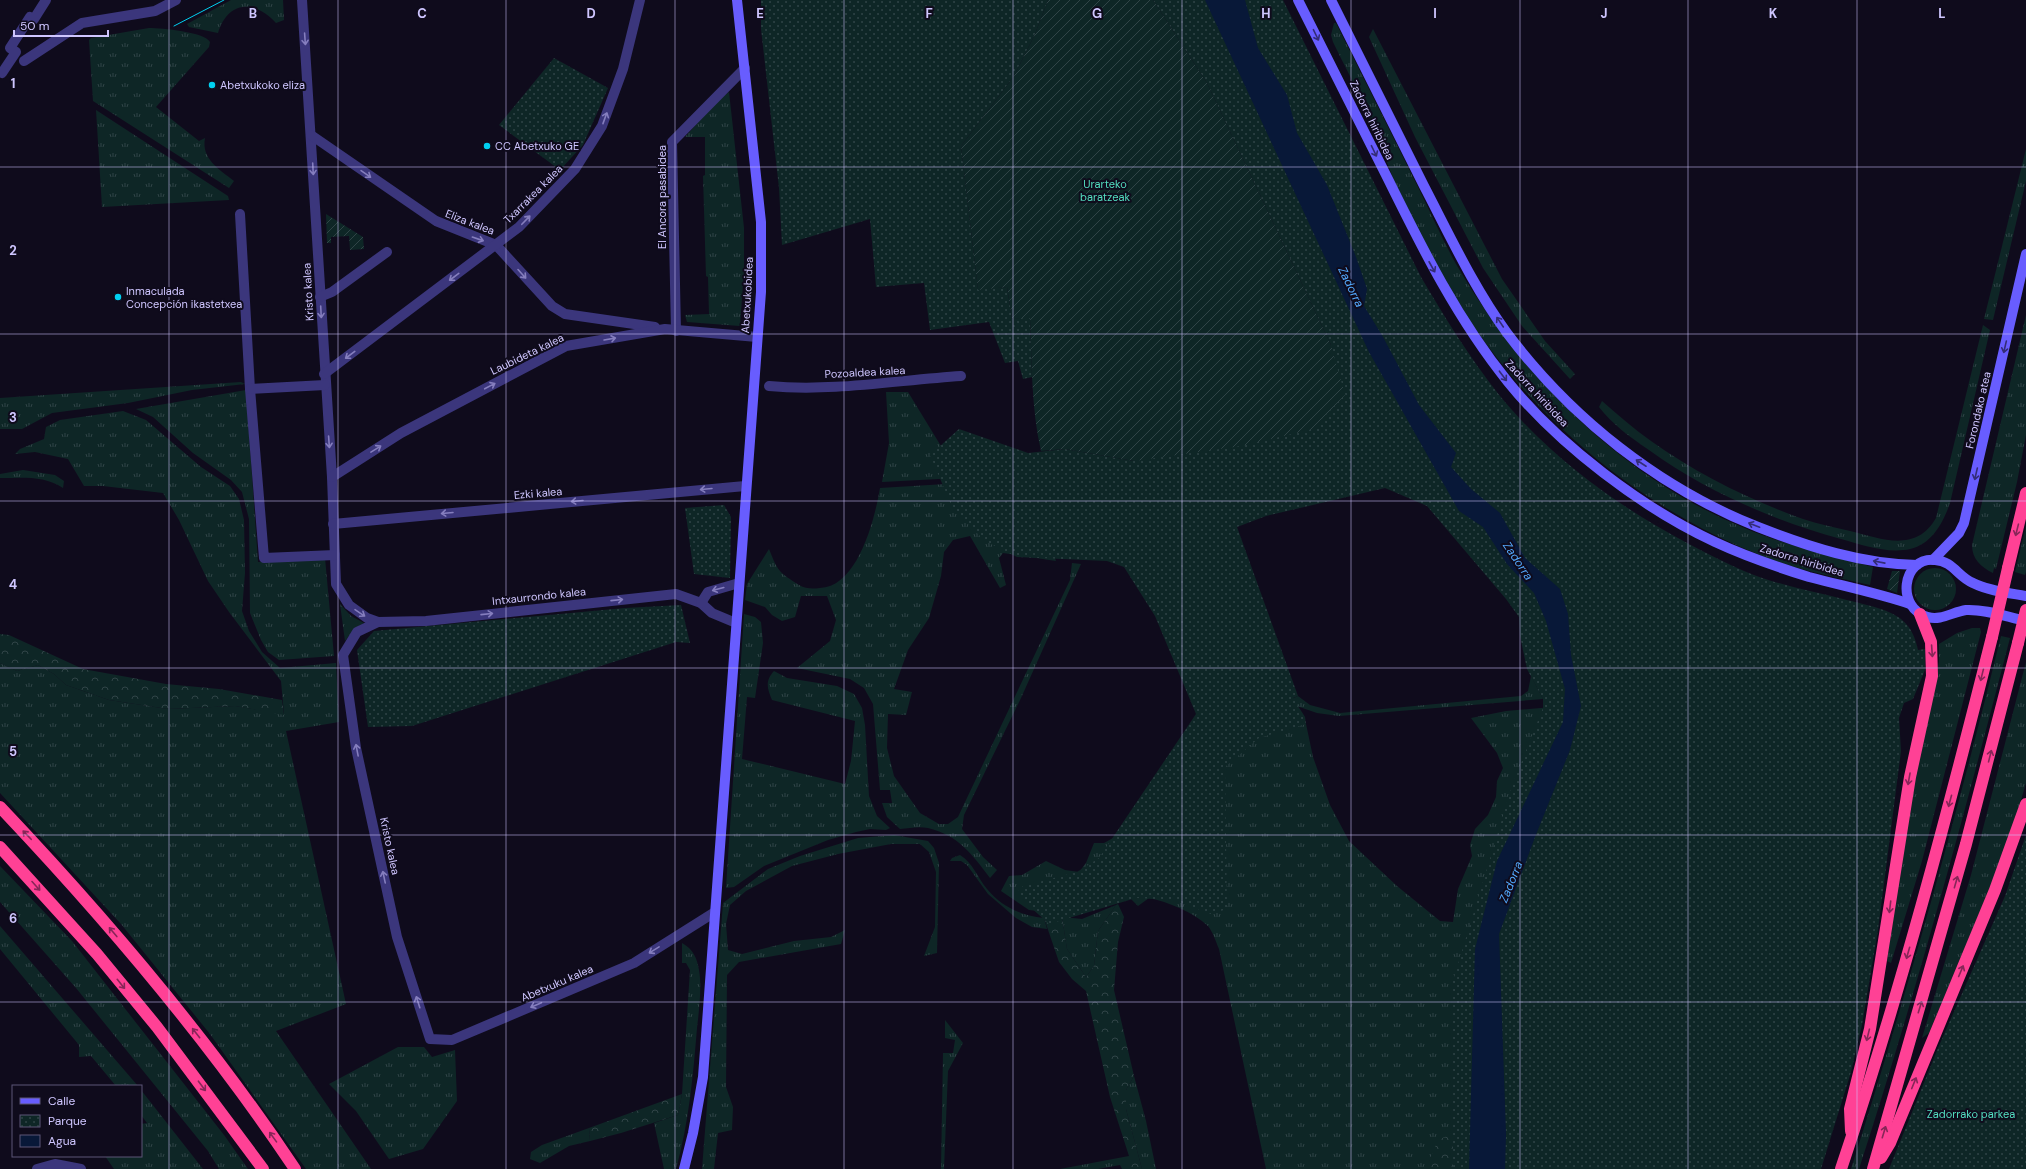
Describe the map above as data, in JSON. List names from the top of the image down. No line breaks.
{"streets":{"main road":["Zadorra hiribidea","Abetxukobidea","Forondako atea"],"street":["Txarrakea kalea","El Ancora pasabidea","Eliza kalea","Kristo kalea","Laubideta kalea","Pozoaldea kalea","Ezki kalea","Intxaurrondo kalea","Abetxuku kalea"]},"crossings":[["Zadorra hiribidea","Forondako atea"],["Txarrakea kalea","Eliza kalea"],["Txarrakea kalea","Kristo kalea"],["El Ancora pasabidea","Abetxukobidea"],["El Ancora pasabidea","Laubideta kalea"],["Eliza kalea","Kristo kalea"],["Eliza kalea","Laubideta kalea"],["Kristo kalea","Laubideta kalea"],["Kristo kalea","Ezki kalea"],["Kristo kalea","Intxaurrondo kalea"],["Kristo kalea","Abetxuku kalea"],["Abetxukobidea","Laubideta kalea"],["Abetxukobidea","Ezki kalea"],["Abetxukobidea","Intxaurrondo kalea"],["Abetxukobidea","Abetxuku kalea"]],"one_way":["Eliza kalea","Laubideta kalea","Forondako atea","Ezki kalea","Intxaurrondo kalea","Abetxuku kalea"],"water":["Zadorra"],"parks":["Urarteko baratzeak","Zadorrako parkea"],"places":["Abetxukoko eliza","CC Abetxuko GE","Inmaculada Concepción ikastetxea"],"legend":["Calle","Parque","Agua"],"scale_bar":"50 m","grid":{"columns":["B","C","D","E","F","G","H","I","J","K","L"],"rows":["1","2","3","4","5","6"]}}
